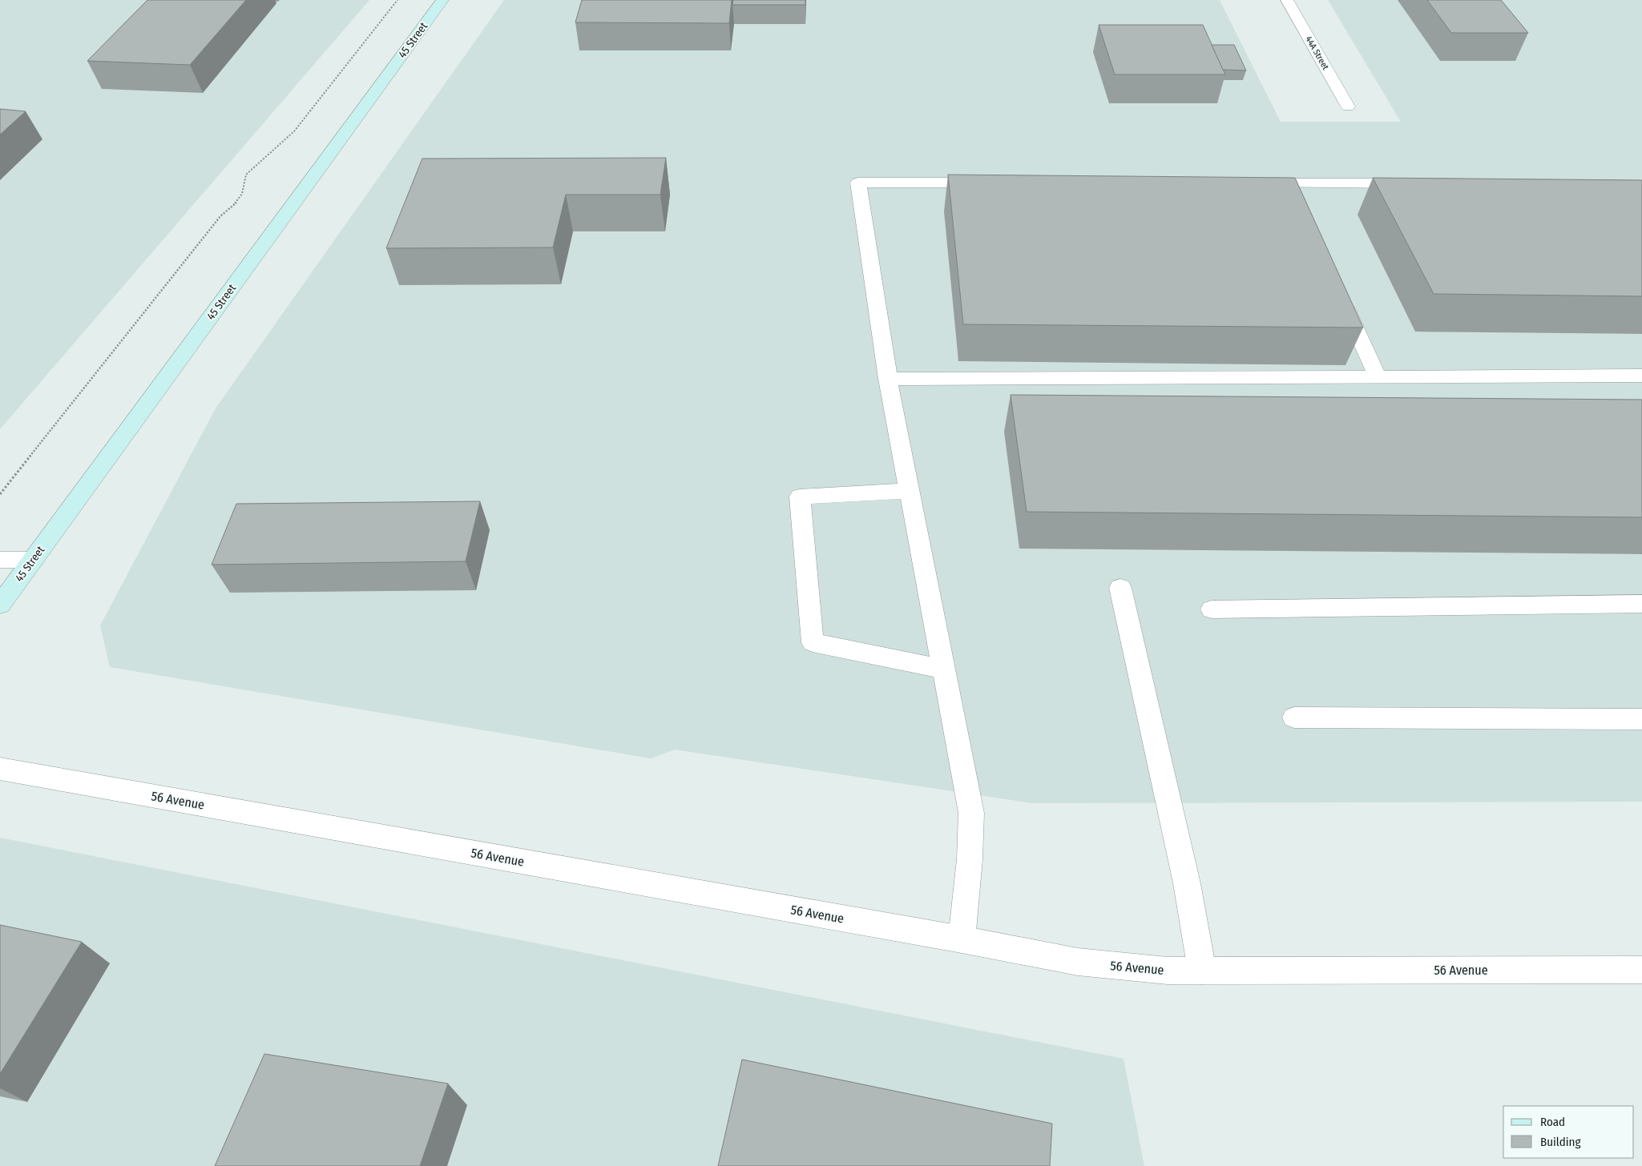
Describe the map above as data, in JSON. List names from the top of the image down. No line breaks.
{"streets":{"main road":["45 Street"],"street":["44A Street","56 Avenue"]},"legend":["Road","Building"]}
